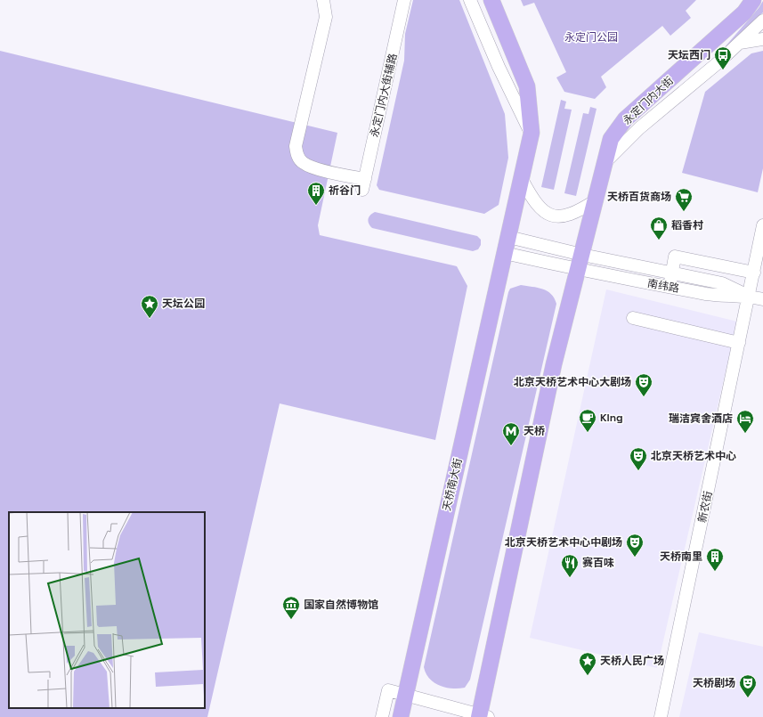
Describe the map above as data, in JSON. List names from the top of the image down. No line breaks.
{"streets":{"main road":["永定门内大街","天桥南大街"],"street":["永定门内大街辅路","南纬路","新农街"]},"crossings":[["永定门内大街","南纬路"],["南纬路","新农街"]],"parks":["永定门公园"],"places":{"bus stop":["天坛西门"],"building":["祈谷门","天桥南里"],"supermarket":["天桥百货商场"],"shop":["稻香村"],"place":["天坛公园","天桥人民广场"],"theatre":["北京天桥艺术中心大剧场","北京天桥艺术中心","北京天桥艺术中心中剧场","天桥剧场"],"cafe":["King"],"hotel":["瑞洁宾舍酒店"],"metro station":["天桥"],"restaurant":["赛百味"],"museum":["国家自然博物馆"]}}
